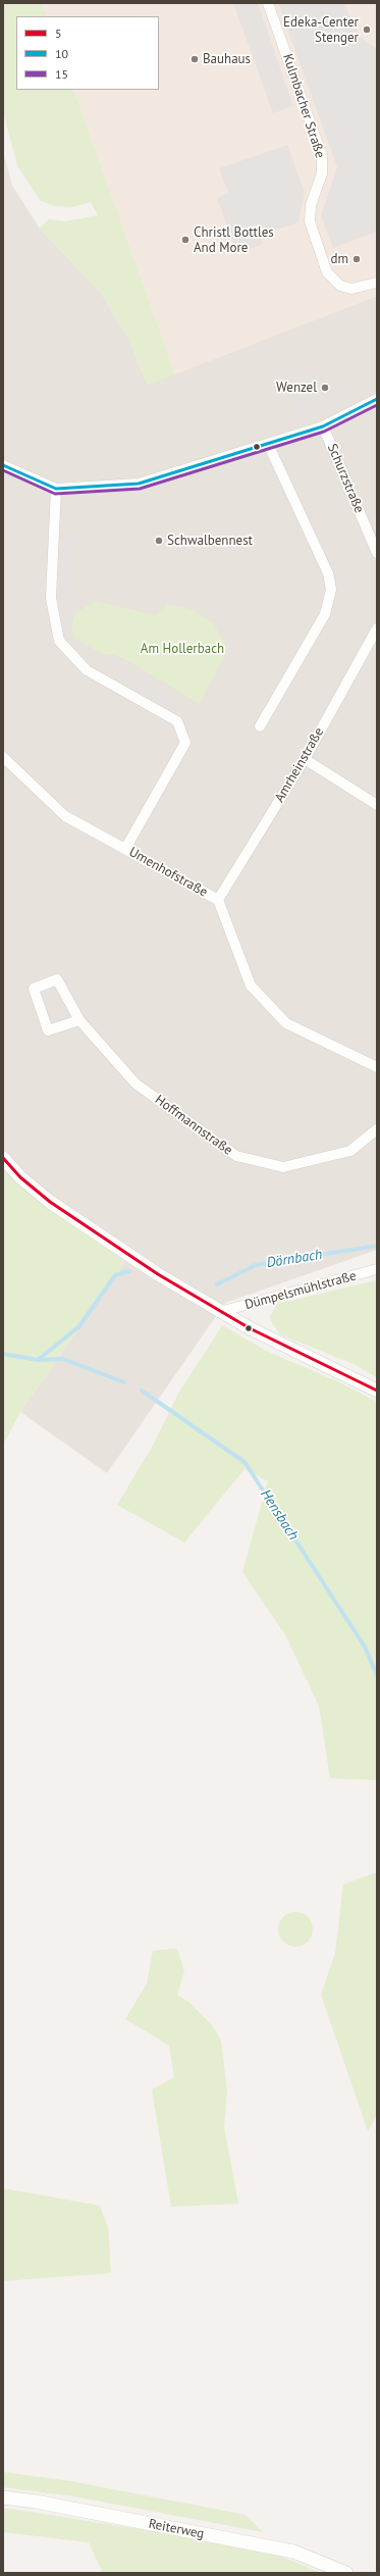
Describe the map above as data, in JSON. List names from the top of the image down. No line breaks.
{"streets":{"street":["Kulmbacher Straße","Schurzstraße","Amrheinstraße","Umenhofstraße","Hoffmannstraße","Dümpelsmühlstraße","Reiterweg"]},"crossings":[["Amrheinstraße","Umenhofstraße"]],"water":["Dörnbach","Hensbach"],"parks":["Am Hollerbach"],"places":["Edeka-Center Stenger","Bauhaus","Christl Bottles And More","dm","Wenzel","Schwalbennest"],"lines":["transit line 10","transit line 15","transit line 5"],"legend":["5","10","15"]}
